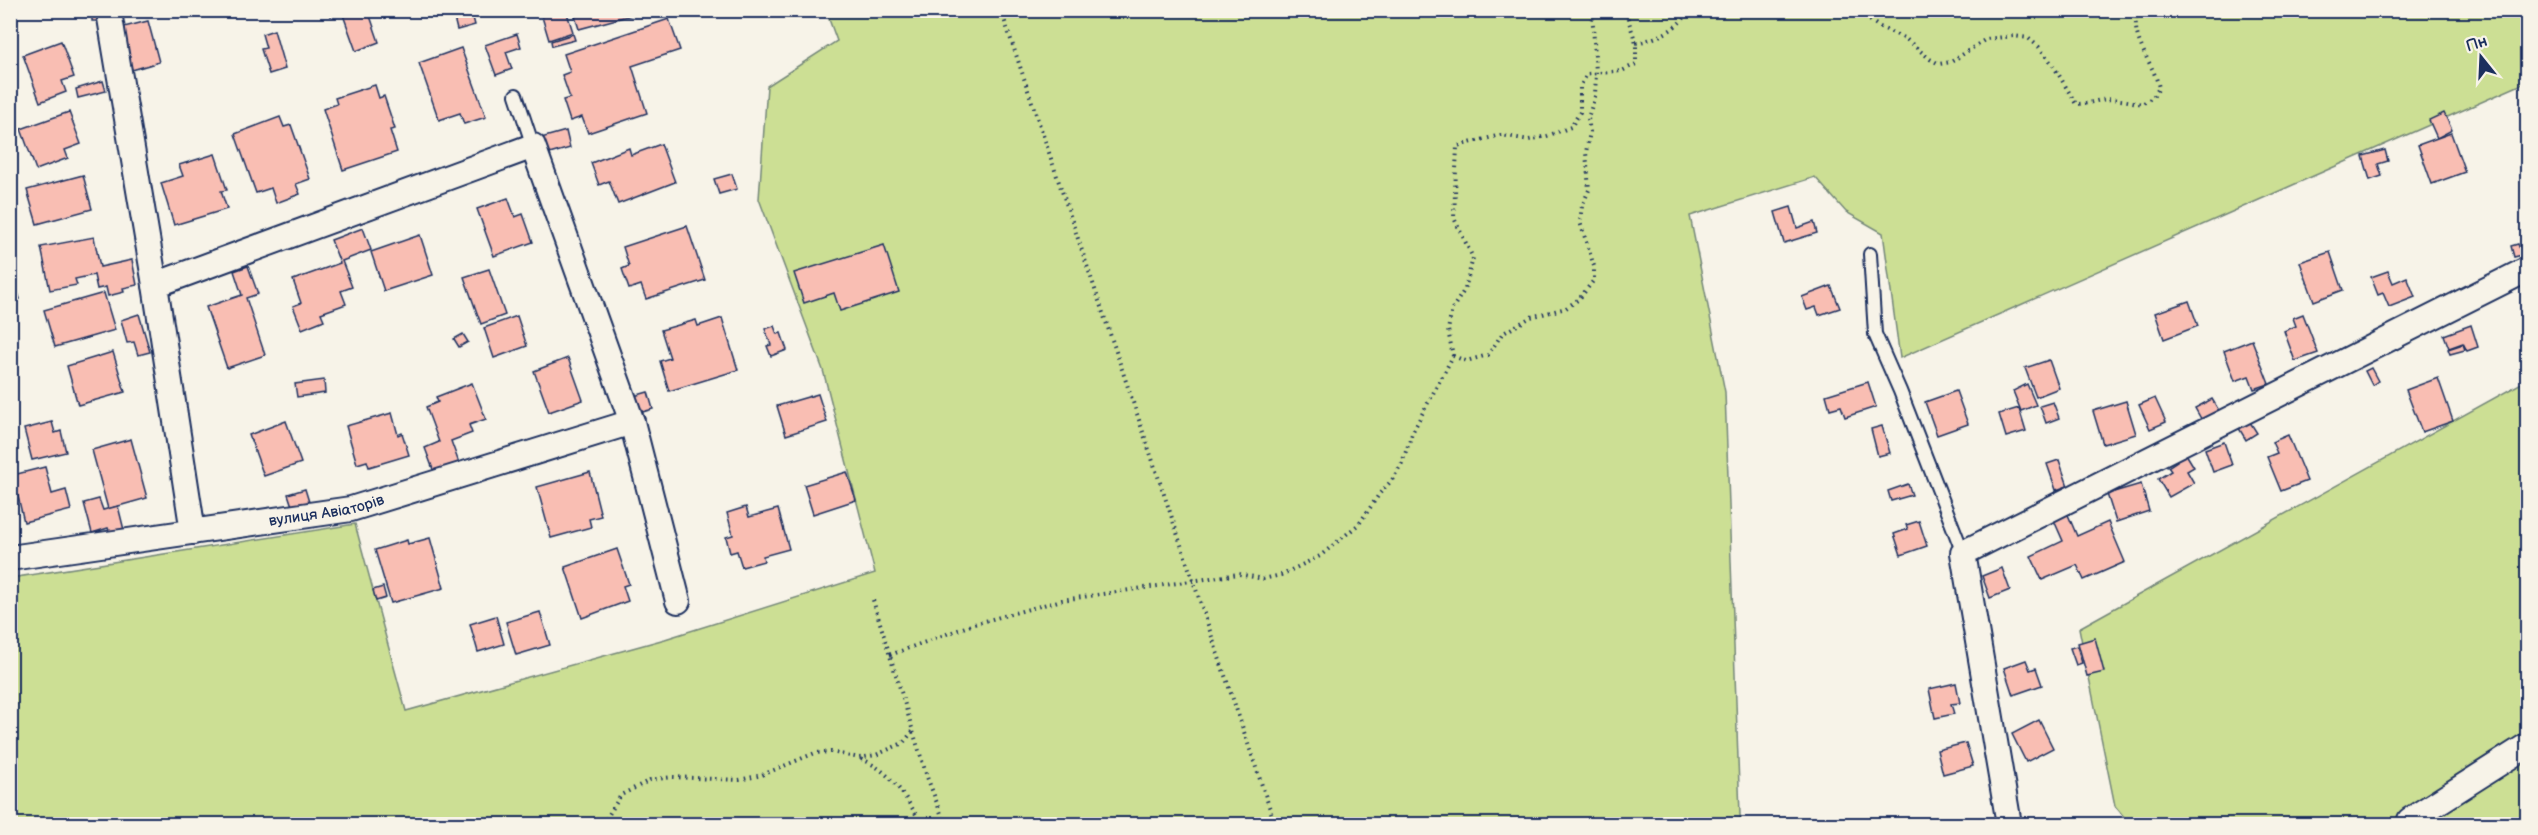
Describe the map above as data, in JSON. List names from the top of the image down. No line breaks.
{"streets":{"street":["вулиця Авіаторів"]},"north":"top"}
